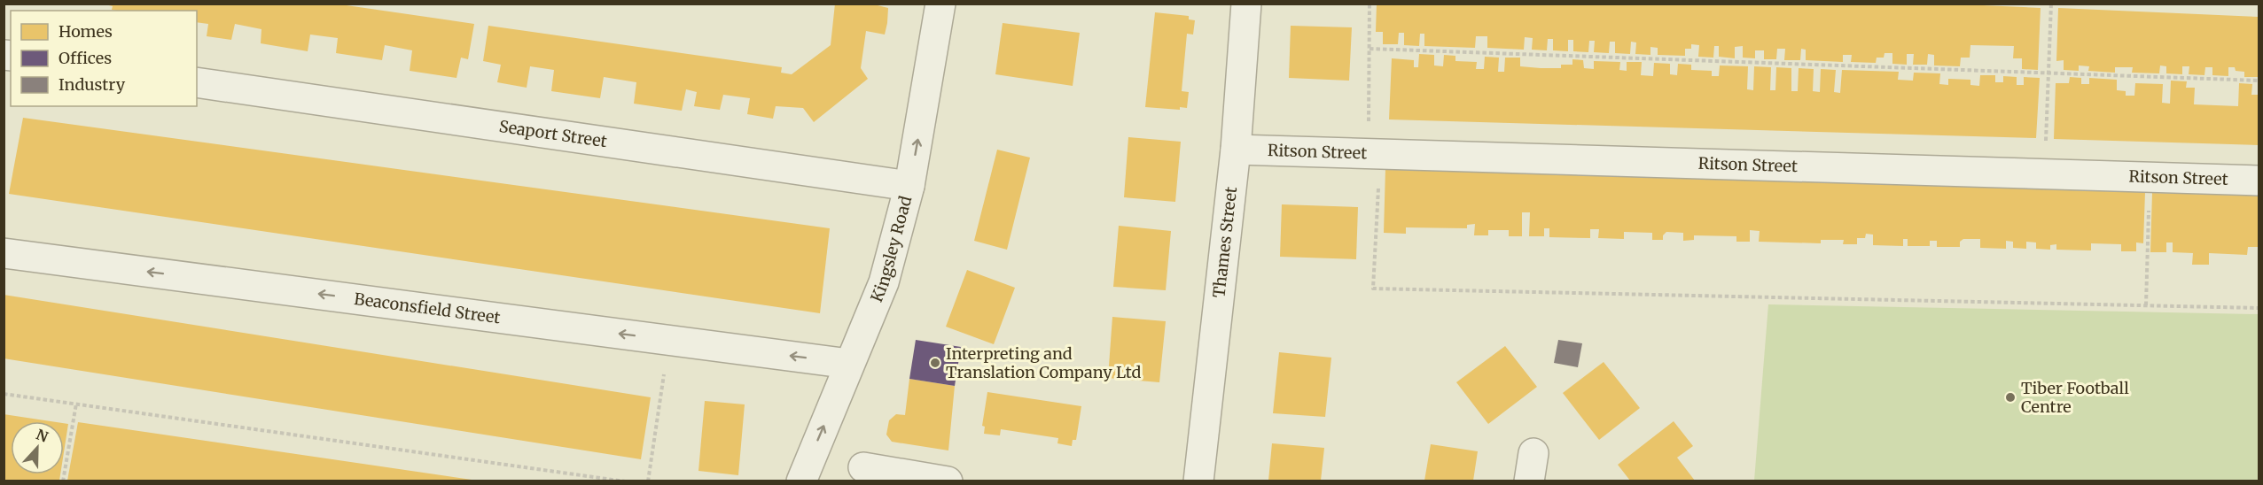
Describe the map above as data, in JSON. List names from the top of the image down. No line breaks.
{"streets":{"street":["Seaport Street","Ritson Street","Thames Street","Kingsley Road","Beaconsfield Street"]},"crossings":[["Seaport Street","Kingsley Road"],["Ritson Street","Thames Street"],["Kingsley Road","Beaconsfield Street"]],"one_way":["Kingsley Road","Beaconsfield Street"],"places":["Interpreting and Translation Company Ltd","Tiber Football Centre"],"legend":["Homes","Offices","Industry"],"north":"top"}
